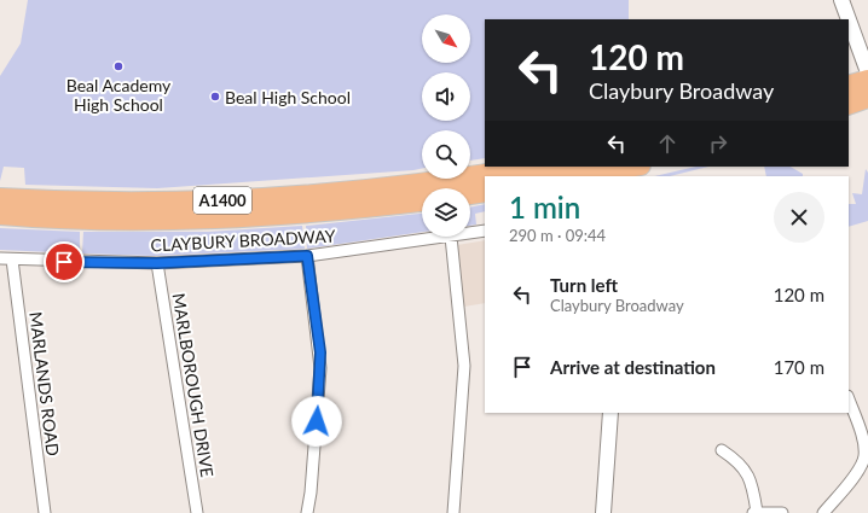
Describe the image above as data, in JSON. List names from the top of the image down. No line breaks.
{"streets":{"highway":["A1400"],"street":["CLAYBURY BROADWAY","MARLANDS ROAD","MARLBOROUGH DRIVE"]},"crossings":[["CLAYBURY BROADWAY","MARLANDS ROAD"],["CLAYBURY BROADWAY","MARLBOROUGH DRIVE"]],"places":["Beal Academy High School","Beal High School"],"north":"bottom right","page":{"turn":["120 m","Claybury Broadway"],"heading":["1 min","290 m · 09:44"],"list":[{"name":"Turn left","note":"Claybury Broadway","value":"120 m"},{"name":"Arrive at destination","value":"170 m"}]}}
